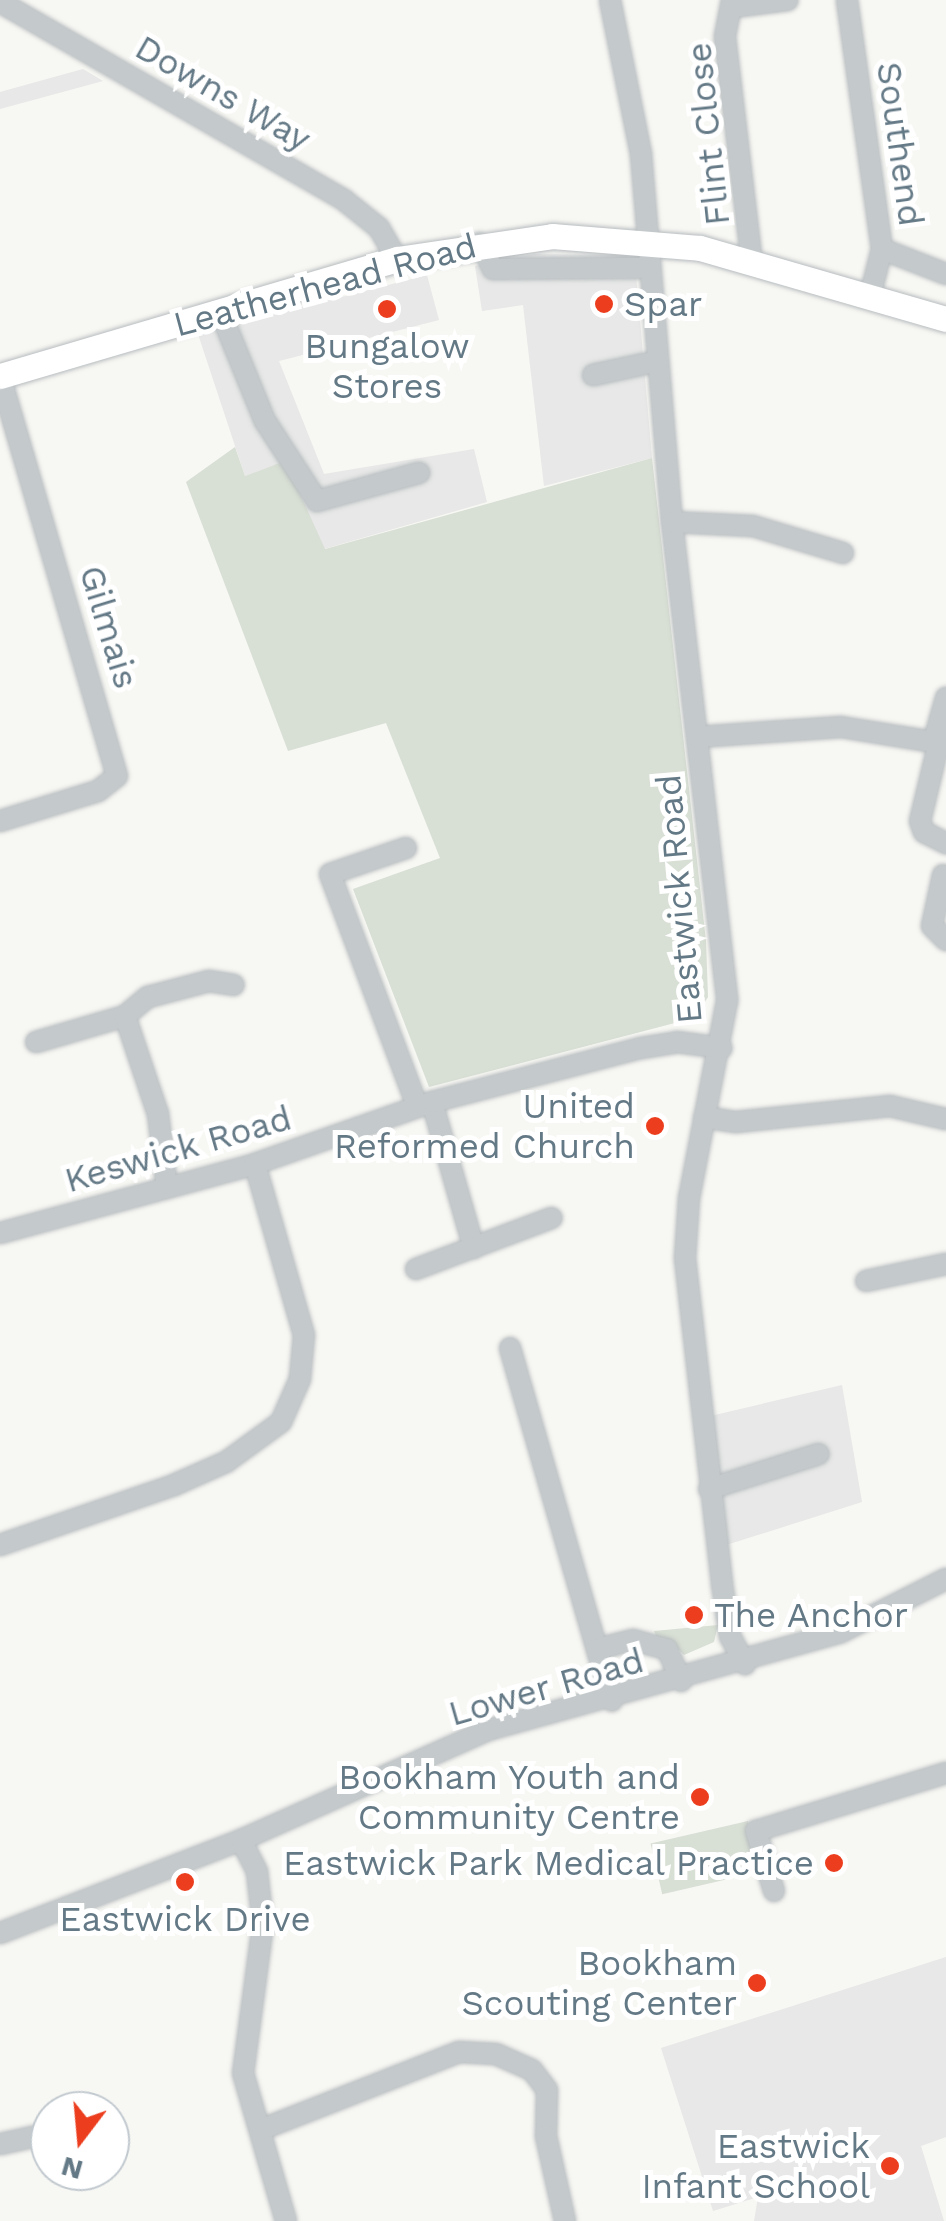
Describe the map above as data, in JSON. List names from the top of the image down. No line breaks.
{"streets":{"main road":["Leatherhead Road"],"street":["Downs Way","Flint Close","Southend","Gilmais","Eastwick Road","Keswick Road","Lower Road"]},"crossings":[["Downs Way","Leatherhead Road"],["Flint Close","Leatherhead Road"],["Southend","Leatherhead Road"],["Leatherhead Road","Gilmais"],["Leatherhead Road","Eastwick Road"],["Eastwick Road","Keswick Road"],["Eastwick Road","Lower Road"]],"places":["Spar","Bungalow Stores","United Reformed Church","The Anchor","Bookham Youth and Community Centre","Eastwick Park Medical Practice","Eastwick Drive","Bookham Scouting Center","Eastwick Infant School"],"north":"bottom"}
